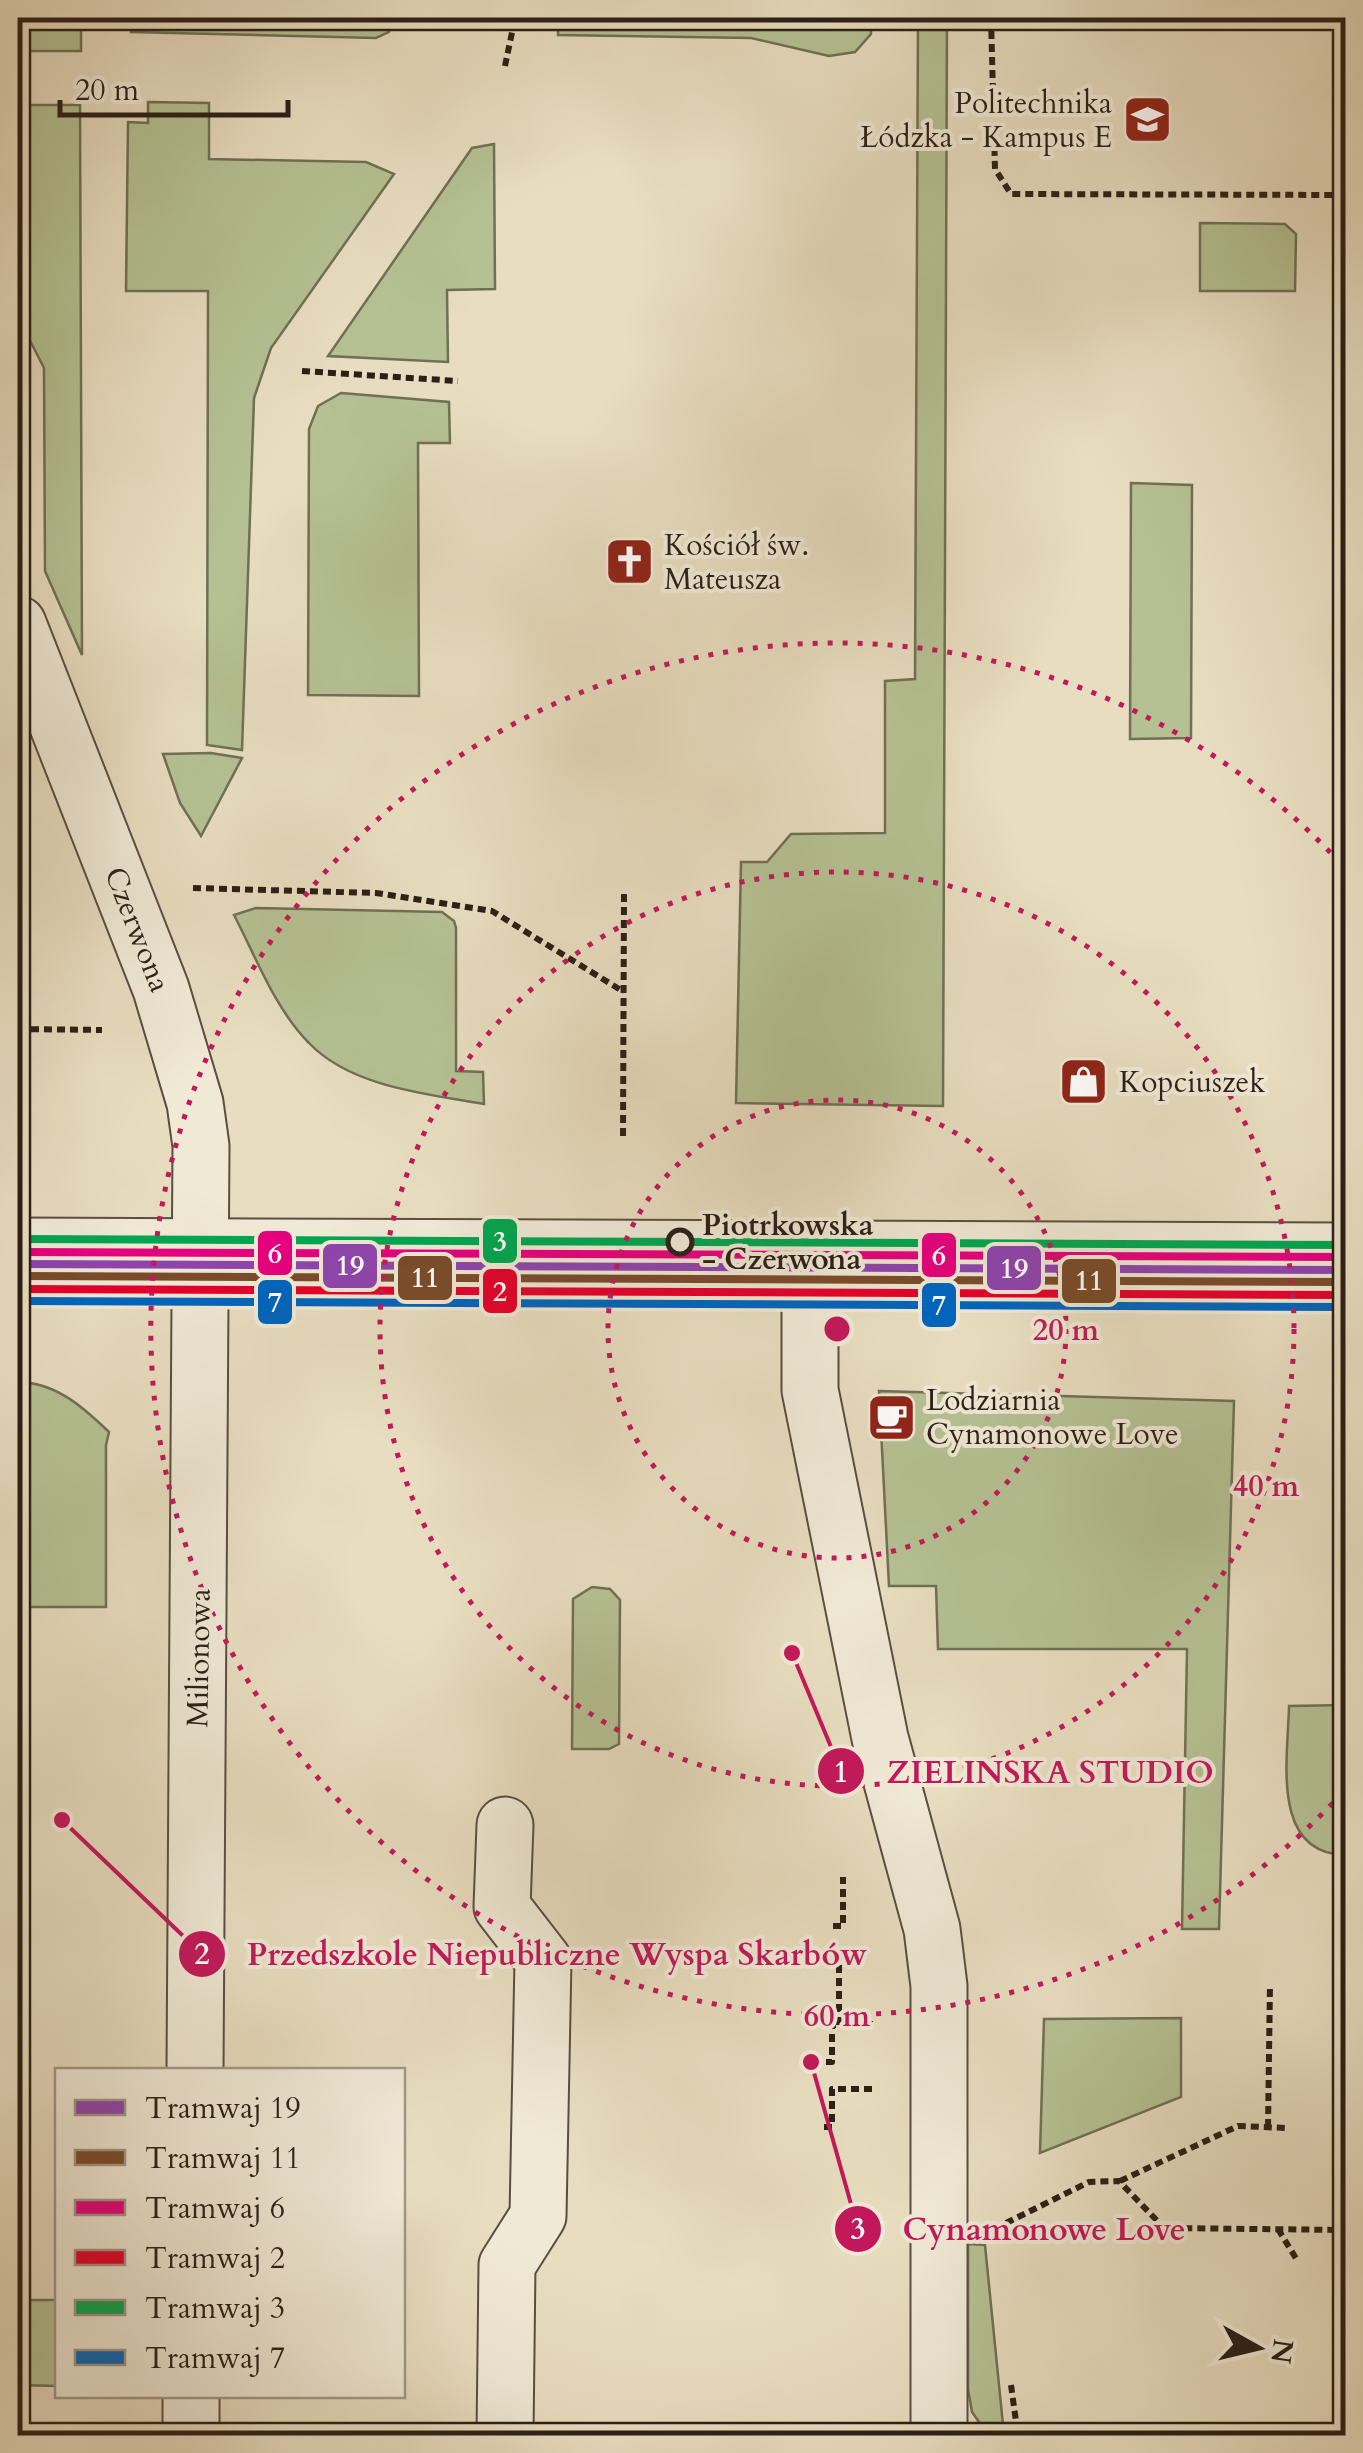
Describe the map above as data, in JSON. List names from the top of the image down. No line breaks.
{"streets":{"street":["Czerwona","Milionowa"]},"crossings":[["Czerwona","Milionowa"]],"places":{"school or university":["Politechnika Łódzka - Kampus E"],"church":["Kościół św. Mateusza"],"shop":["Kopciuszek"],"other":["Piotrkowska - Czerwona","ZIELINSKA STUDIO","Przedszkole Niepubliczne Wyspa Skarbów","Cynamonowe Love"],"cafe":["Lodziarnia Cynamonowe Love"]},"lines":["tram line 3","tram line 6","tram line 19","tram line 11","tram line 2","tram line 7"],"legend":["Tramwaj 19","Tramwaj 11","Tramwaj 6","Tramwaj 2","Tramwaj 3","Tramwaj 7"],"scale_bar":"20 m","north":"right","rings":["20 m","40 m","60 m"]}
